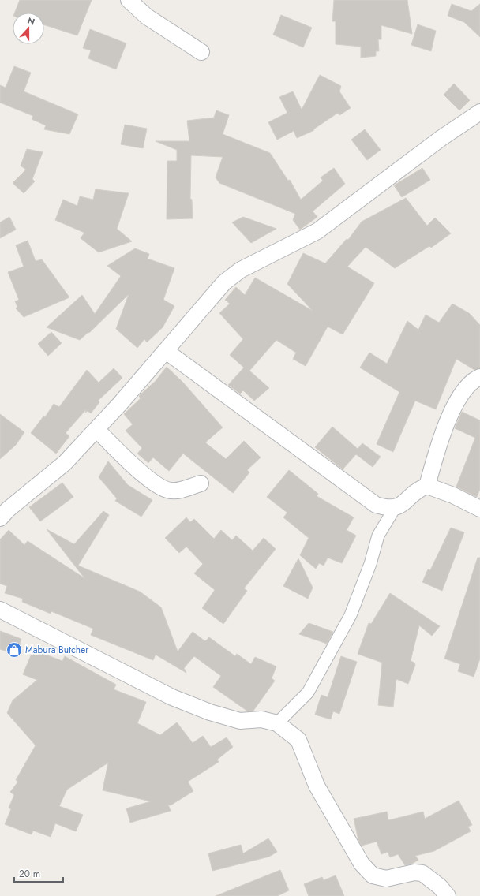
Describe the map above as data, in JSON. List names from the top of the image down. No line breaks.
{"places":{"shop":["Mabura Butcher"]},"scale_bar":"20 m","north":"top"}
